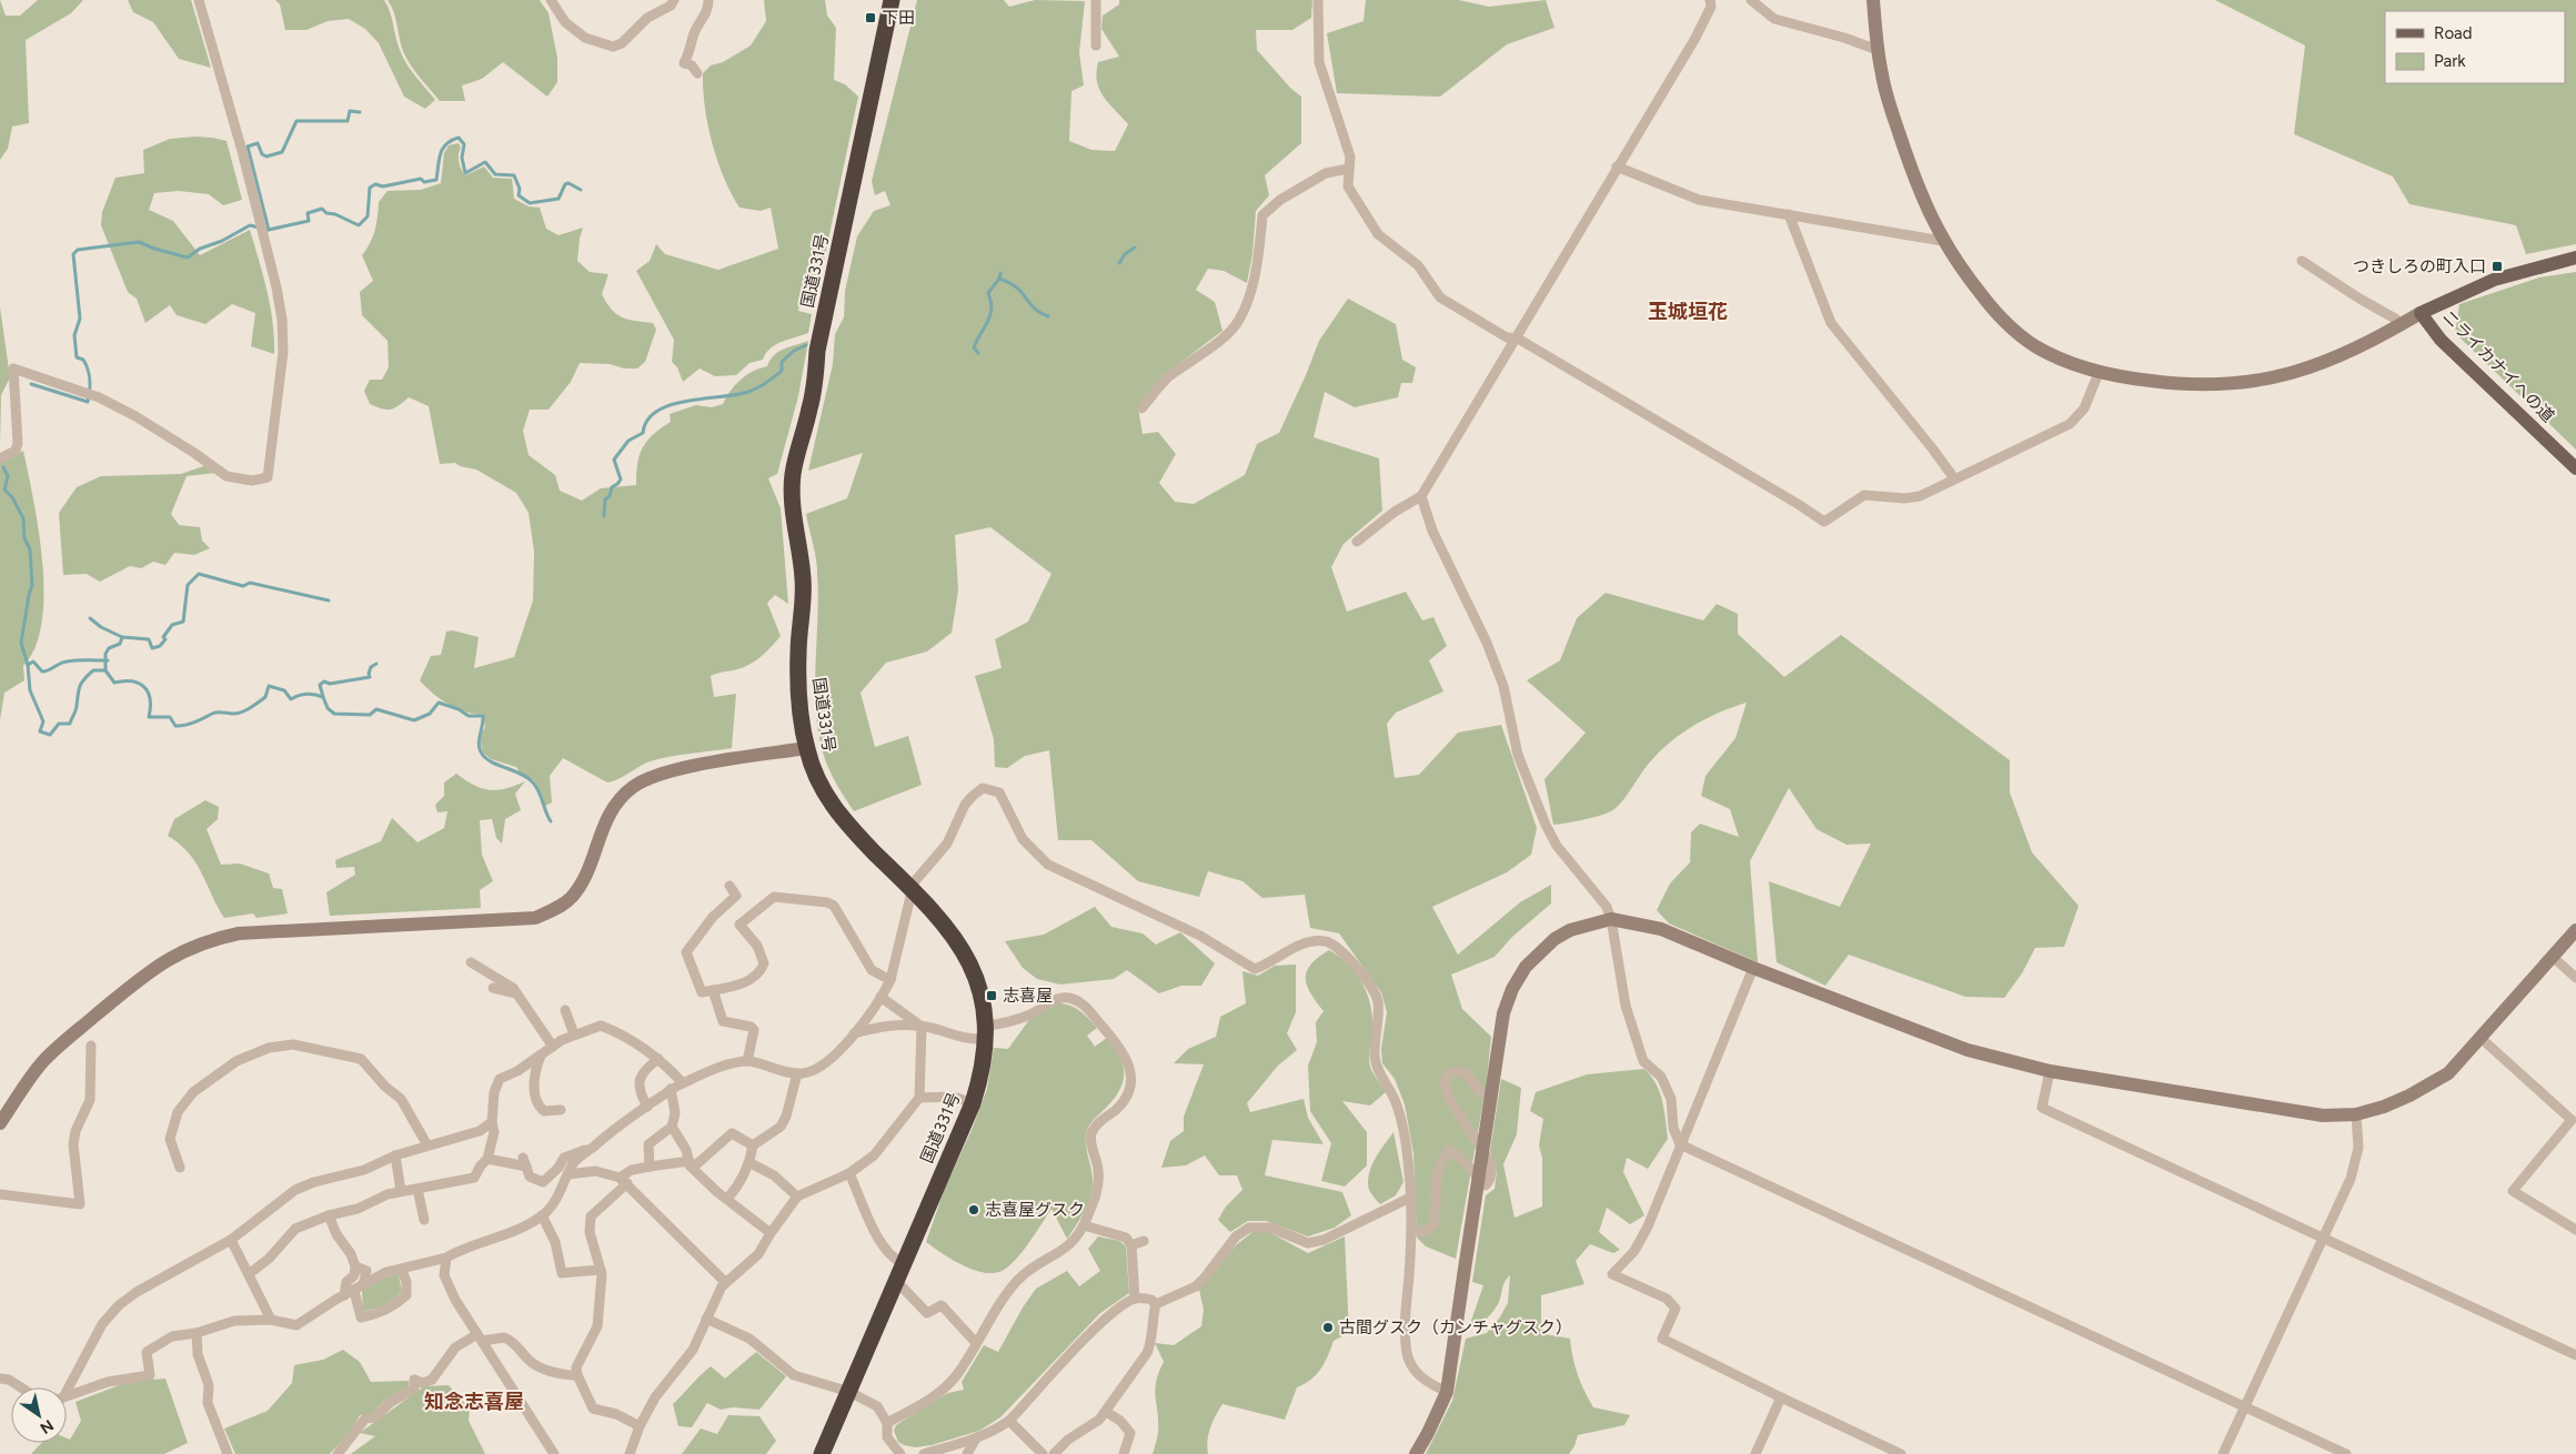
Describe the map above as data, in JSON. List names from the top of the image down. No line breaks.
{"streets":{"highway":["国道331号"],"main road":["ニライカナイへの道"]},"districts":["玉城垣花","知念志喜屋"],"places":{"transit":["下田","つきしろの町入口","志喜屋"],"other":["志喜屋グスク","古間グスク（カンチャグスク）"]},"legend":["Road","Park"],"north":"bottom right"}
